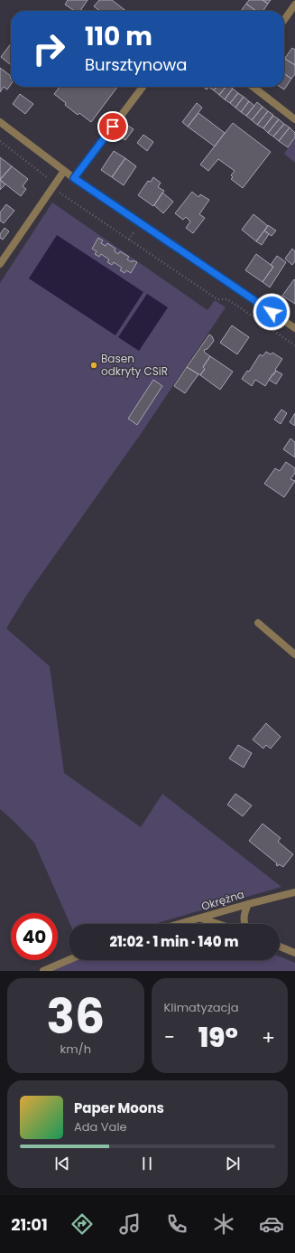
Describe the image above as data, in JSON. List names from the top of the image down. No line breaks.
{"streets":{"street":["Okrężna"]},"places":["Basen odkryty CSiR"],"page":{"turn":["110 m","Bursztynowa"],"limit":"40","trip":"21:02 · 1 min · 140 m","tile":[["36","km/h"],"Klimatyzacja"],"heat":["−","19°","+"],"song":["Paper Moons","Ada Vale"],"tabs":"21:01"}}
